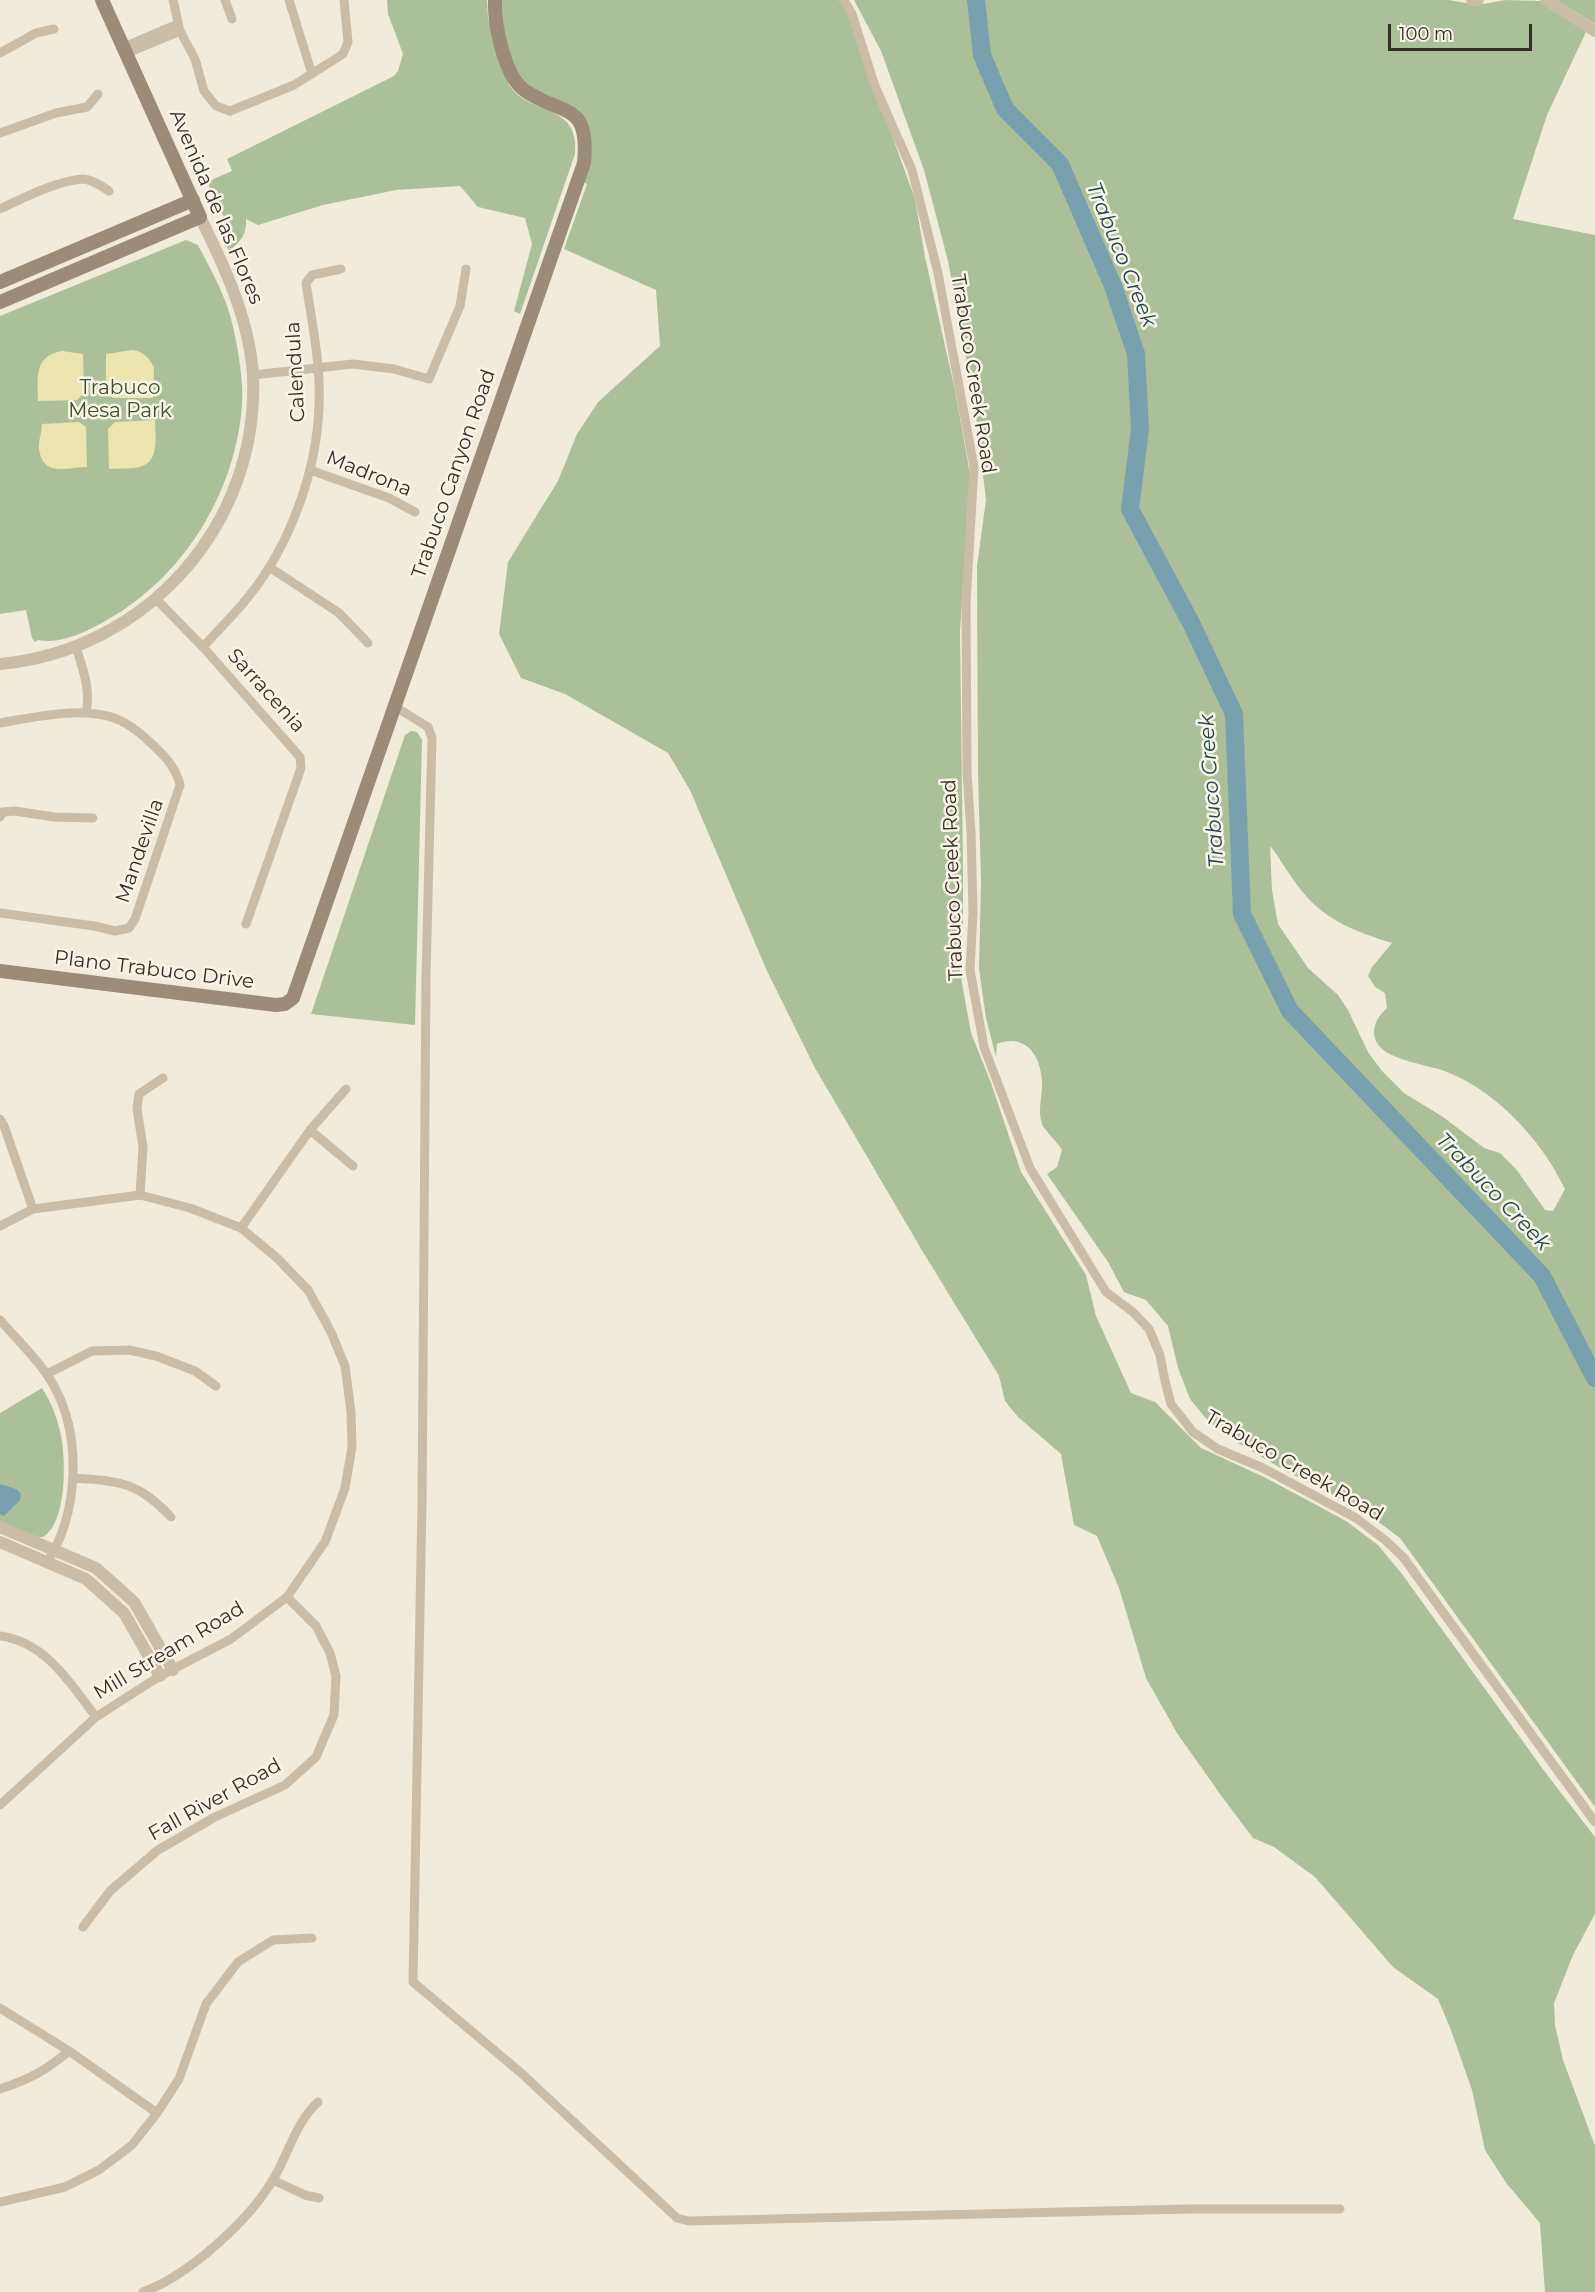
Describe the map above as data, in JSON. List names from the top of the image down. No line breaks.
{"streets":{"main road":["Avenida de las Flores","Trabuco Canyon Road","Plano Trabuco Drive"],"street":["Calendula","Trabuco Creek Road","Madrona","Sarracenia","Mandevilla","Mill Stream Road","Fall River Road"]},"crossings":[["Avenida de las Flores","Sarracenia"],["Calendula","Madrona"],["Calendula","Sarracenia"],["Trabuco Canyon Road","Plano Trabuco Drive"],["Mill Stream Road","Fall River Road"]],"water":["Trabuco Creek"],"parks":["Trabuco Mesa Park"],"scale_bar":"100 m"}
